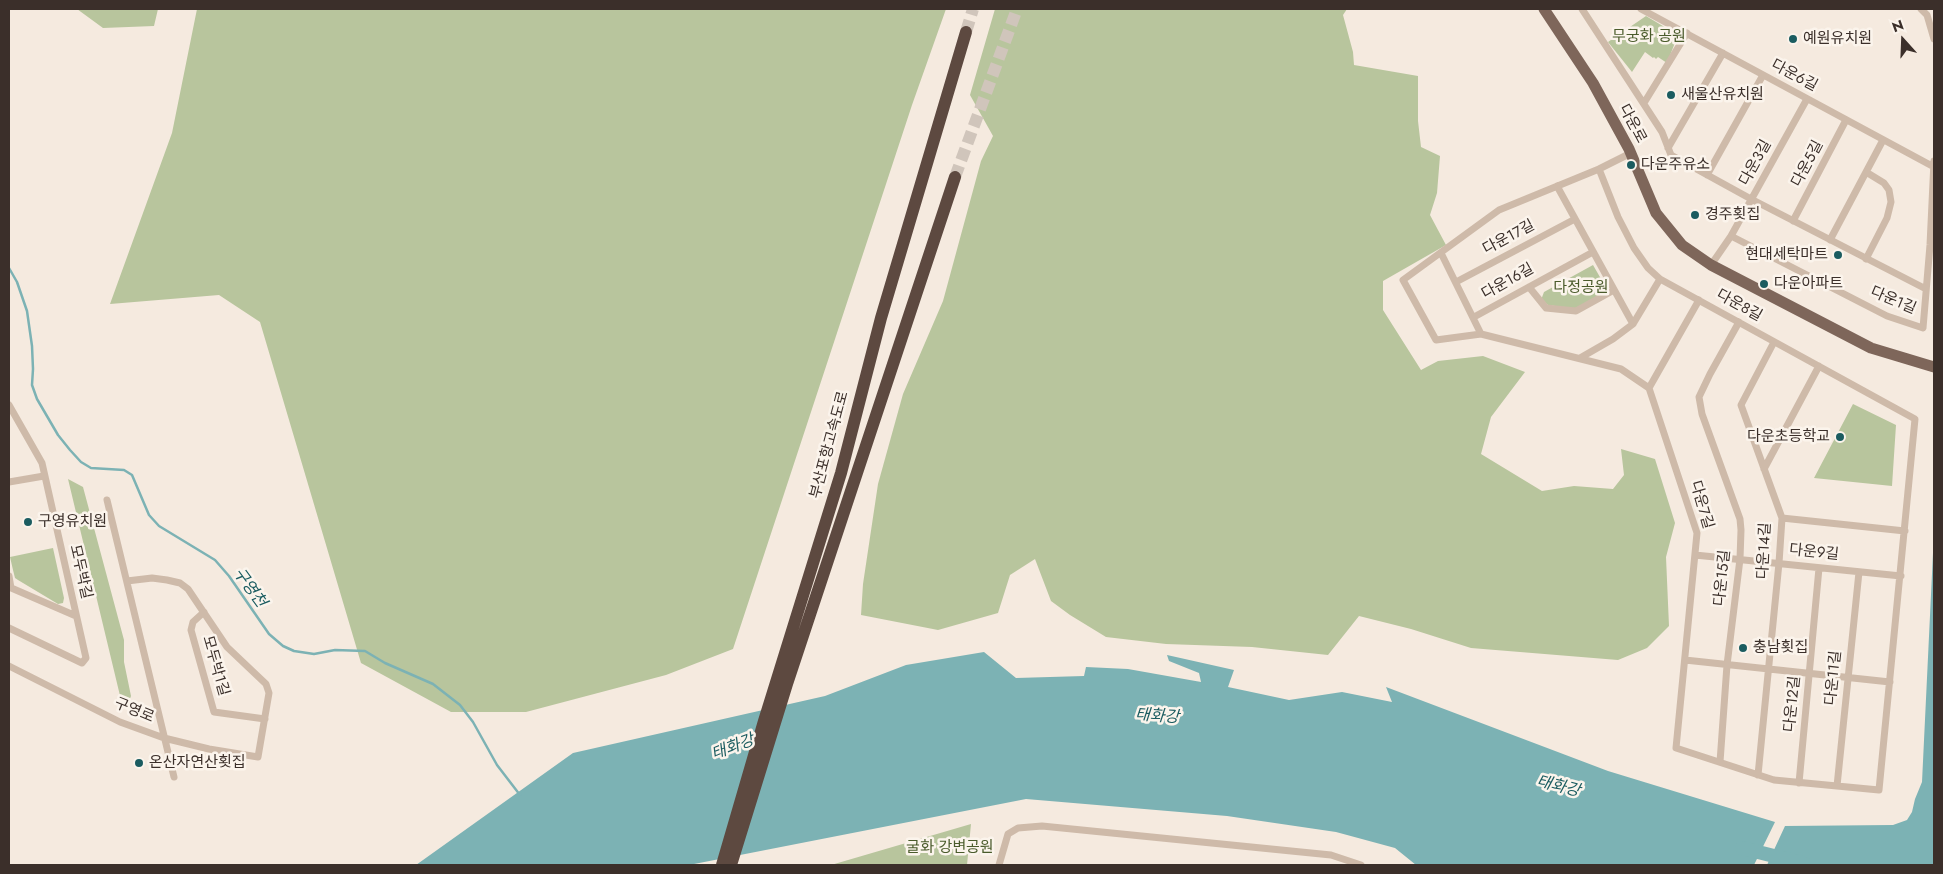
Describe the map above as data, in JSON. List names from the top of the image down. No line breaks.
{"streets":{"highway":["부산포항고속도로"],"main road":["다운로"],"street":["다운6길","다운3길","다운5길","다운17길","다운16길","다운1길","다운8길","다운7길","다운14길","다운9길","모두박길","다운15길","모두박1길","다운11길","다운12길","구영로"]},"crossings":[["다운6길","다운3길"],["다운6길","다운5길"],["다운6길","다운1길"],["다운로","다운3길"],["다운3길","다운1길"],["다운17길","다운16길"],["다운8길","다운7길"],["다운8길","다운14길"],["다운8길","다운15길"],["다운7길","다운14길"],["다운7길","다운9길"],["다운7길","다운15길"],["다운7길","다운11길"],["다운7길","다운12길"],["다운14길","다운9길"],["다운9길","다운15길"],["다운9길","다운11길"],["다운9길","다운12길"],["모두박1길","구영로"]],"water":["구영천","태화강"],"parks":["무궁화 공원","다정공원","굴화 강변공원"],"places":["예원유치원","새울산유치원","다운주유소","경주횟집","현대세탁마트","다운아파트","다운초등학교","구영유치원","충남횟집","온산자연산횟집"],"north":"top"}
